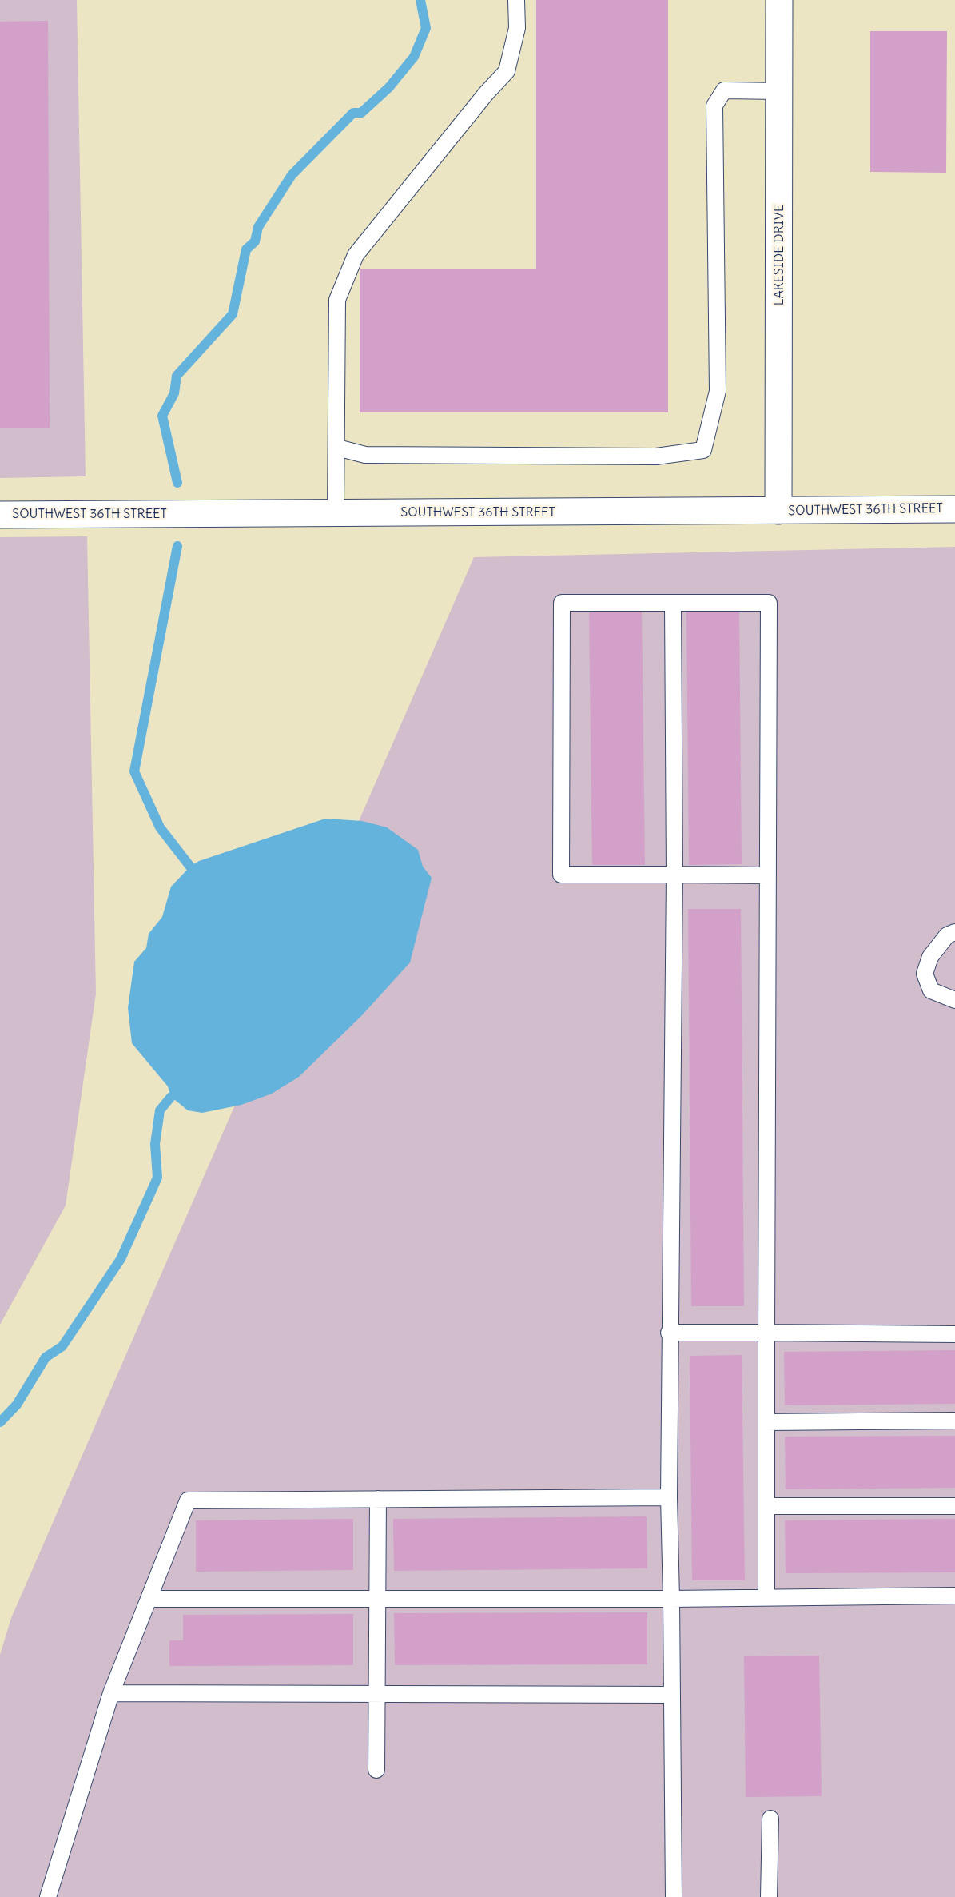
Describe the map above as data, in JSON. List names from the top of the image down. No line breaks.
{"streets":{"street":["LAKESIDE DRIVE","SOUTHWEST 36TH STREET"]},"crossings":[["LAKESIDE DRIVE","SOUTHWEST 36TH STREET"]]}
